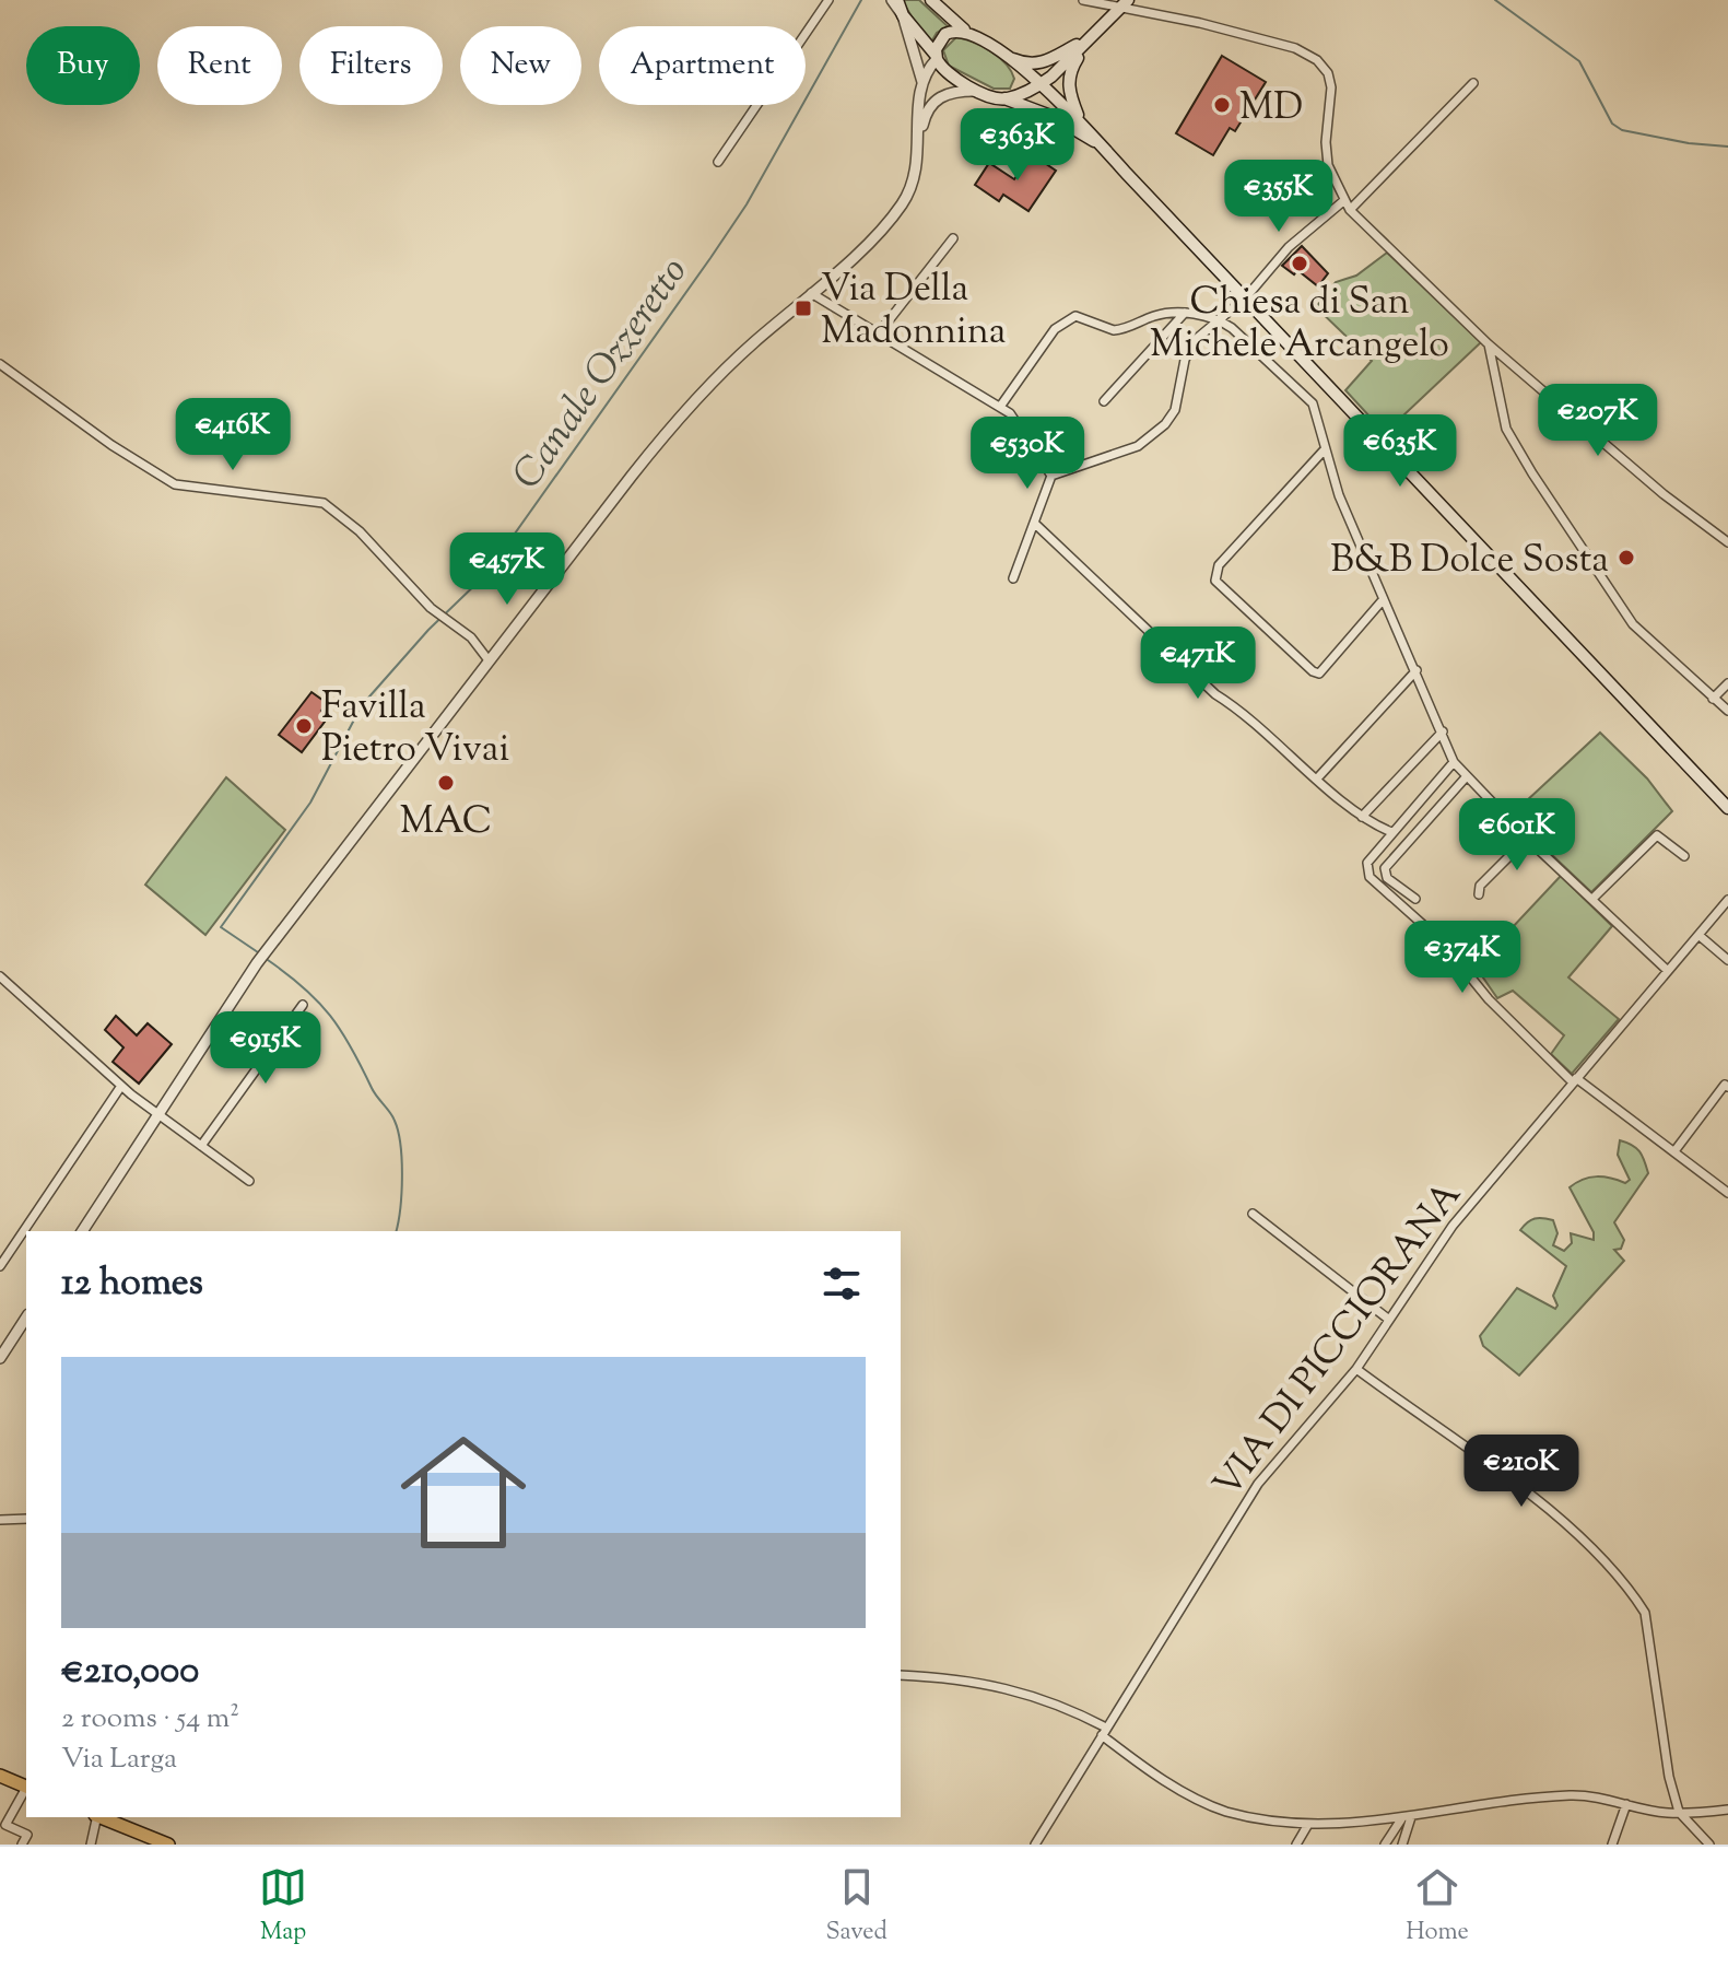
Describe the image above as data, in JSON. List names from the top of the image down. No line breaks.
{"streets":{"street":["VIA DI PICCIORANA"]},"water":["Canale Ozzeretto"],"places":{"other":["MD","Chiesa di San Michele Arcangelo","B&B Dolce Sosta","Favilla Pietro Vivai","MAC"],"transit":["Via Della Madonnina"]},"page":{"chip":["Buy","Rent","Filters","New","Apartment"],"price":["€363K","€355K","€207K","€416K","€635K","€530K","€457K","€471K","€601K","€374K","€915K","€210K"],"heading":"12 homes","list":[{"name":"€210,000","note":"2 rooms · 54 m² · Via Larga"}],"tabs":["Map","Saved","Home"]}}
